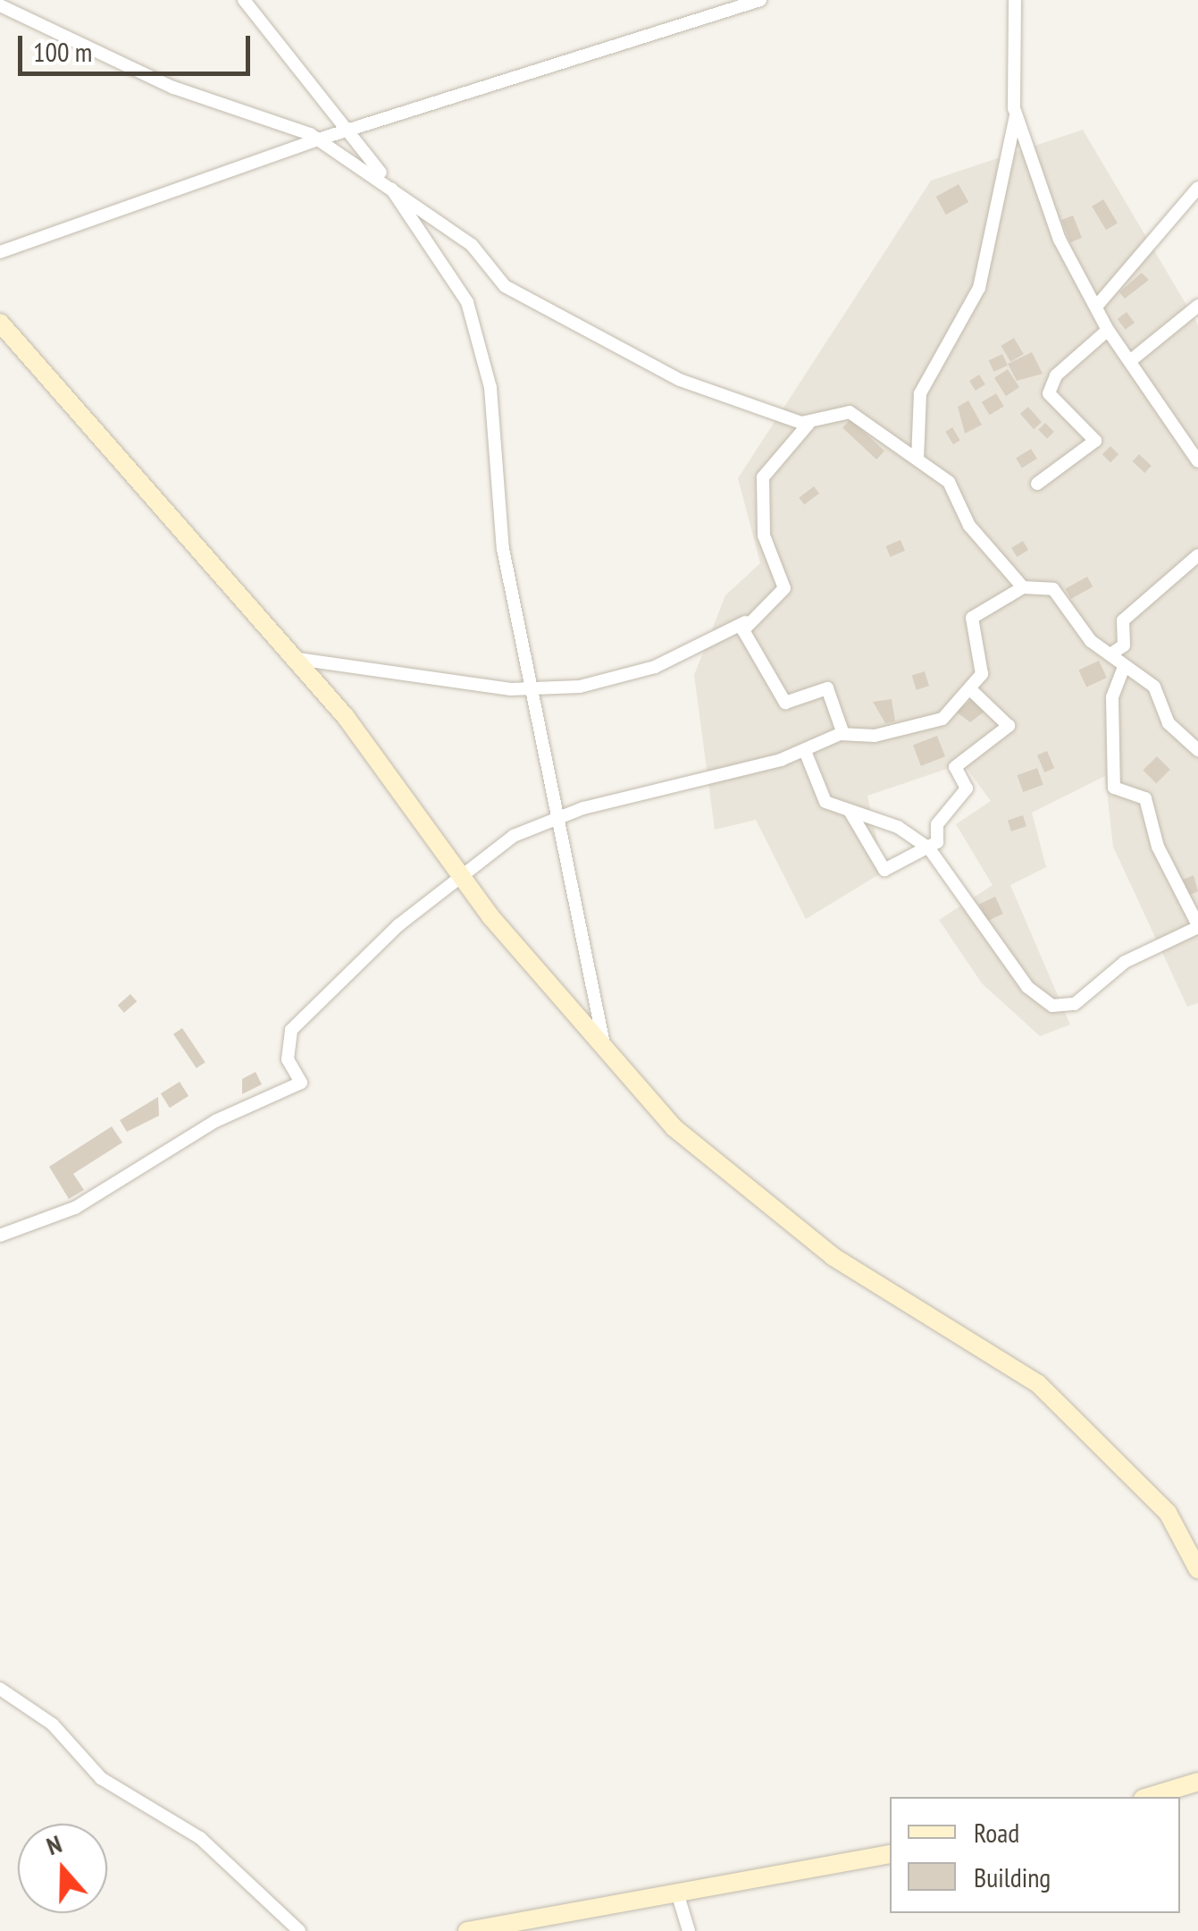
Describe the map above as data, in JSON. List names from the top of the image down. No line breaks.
{"legend":["Road","Building"],"scale_bar":"100 m","north":"top"}
